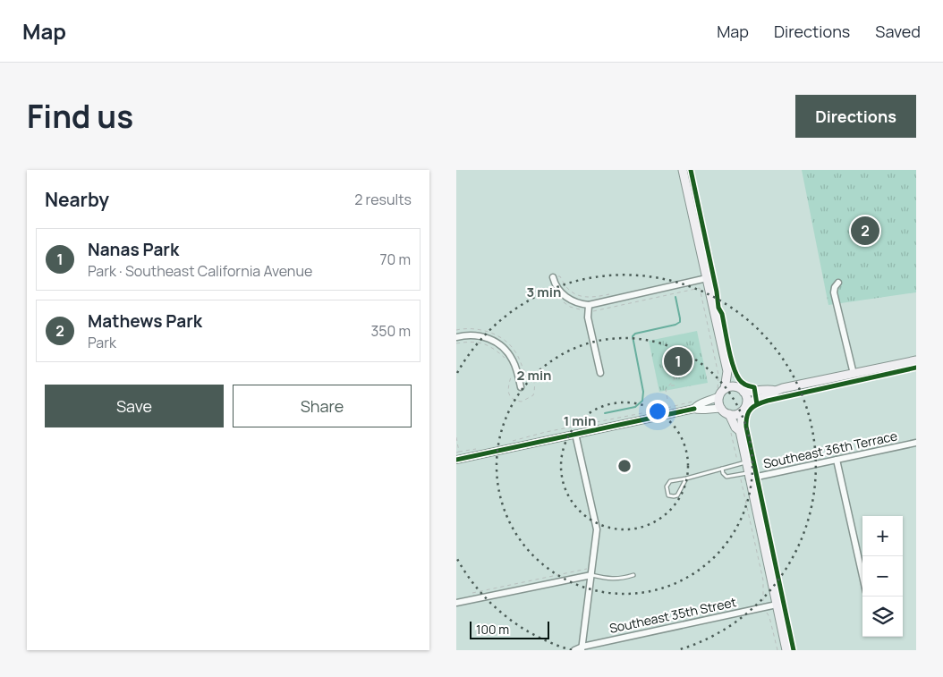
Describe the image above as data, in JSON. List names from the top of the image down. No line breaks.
{"streets":{"street":["Southeast 36th Terrace","Southeast 35th Street"]},"scale_bar":"100 m","page":{"header":"Map","nav":["Map","Directions","Saved"],"title":"Find us","buttons":["Directions",["Save","Share"]],"heading":["Nearby","2 results"],"pins":["2","1"],"list":[{"mark":"1","name":"Nanas Park","note":"Park · Southeast California Avenue","value":"70 m"},{"mark":"2","name":"Mathews Park","note":"Park","value":"350 m"}],"map_buttons":["+","−"],"scale":"100 m"},"rings":["3 min","2 min","1 min"]}
